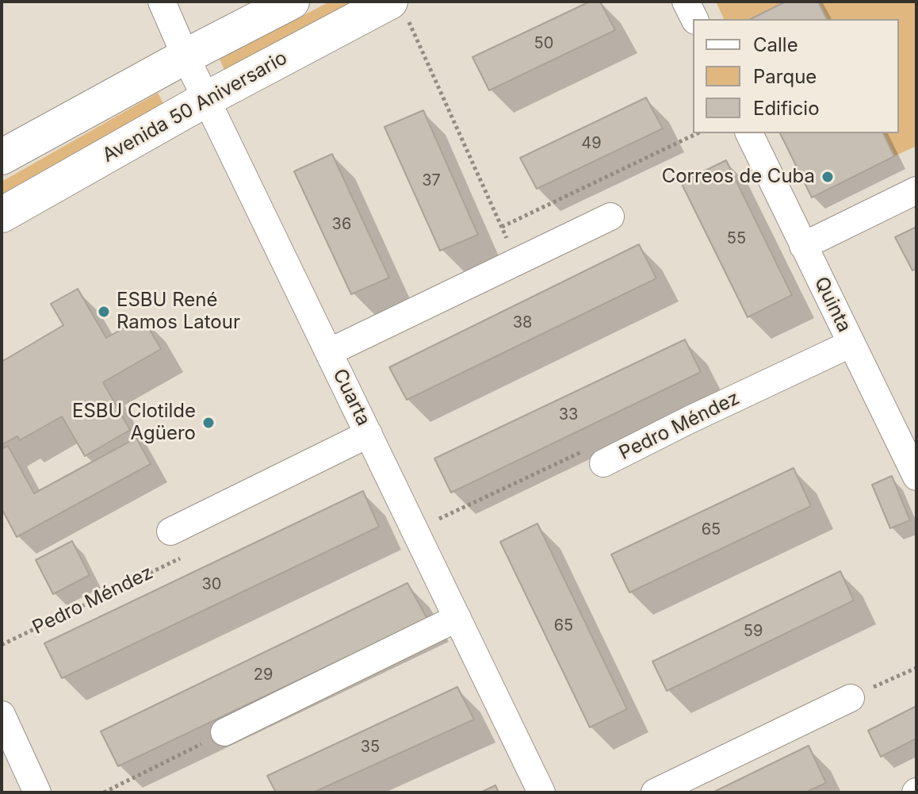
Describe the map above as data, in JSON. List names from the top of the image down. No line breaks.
{"streets":{"main road":["Avenida 50 Aniversario"],"street":["Quinta","Cuarta","Pedro Méndez"]},"crossings":[["Avenida 50 Aniversario","Cuarta"],["Quinta","Pedro Méndez"],["Cuarta","Pedro Méndez"]],"places":["Correos de Cuba","ESBU René Ramos Latour","ESBU Clotilde Agüero"],"house_numbers":["50","49","37","36","55","38","33","65","30","65","59","29","35"],"legend":["Calle","Parque","Edificio"]}
